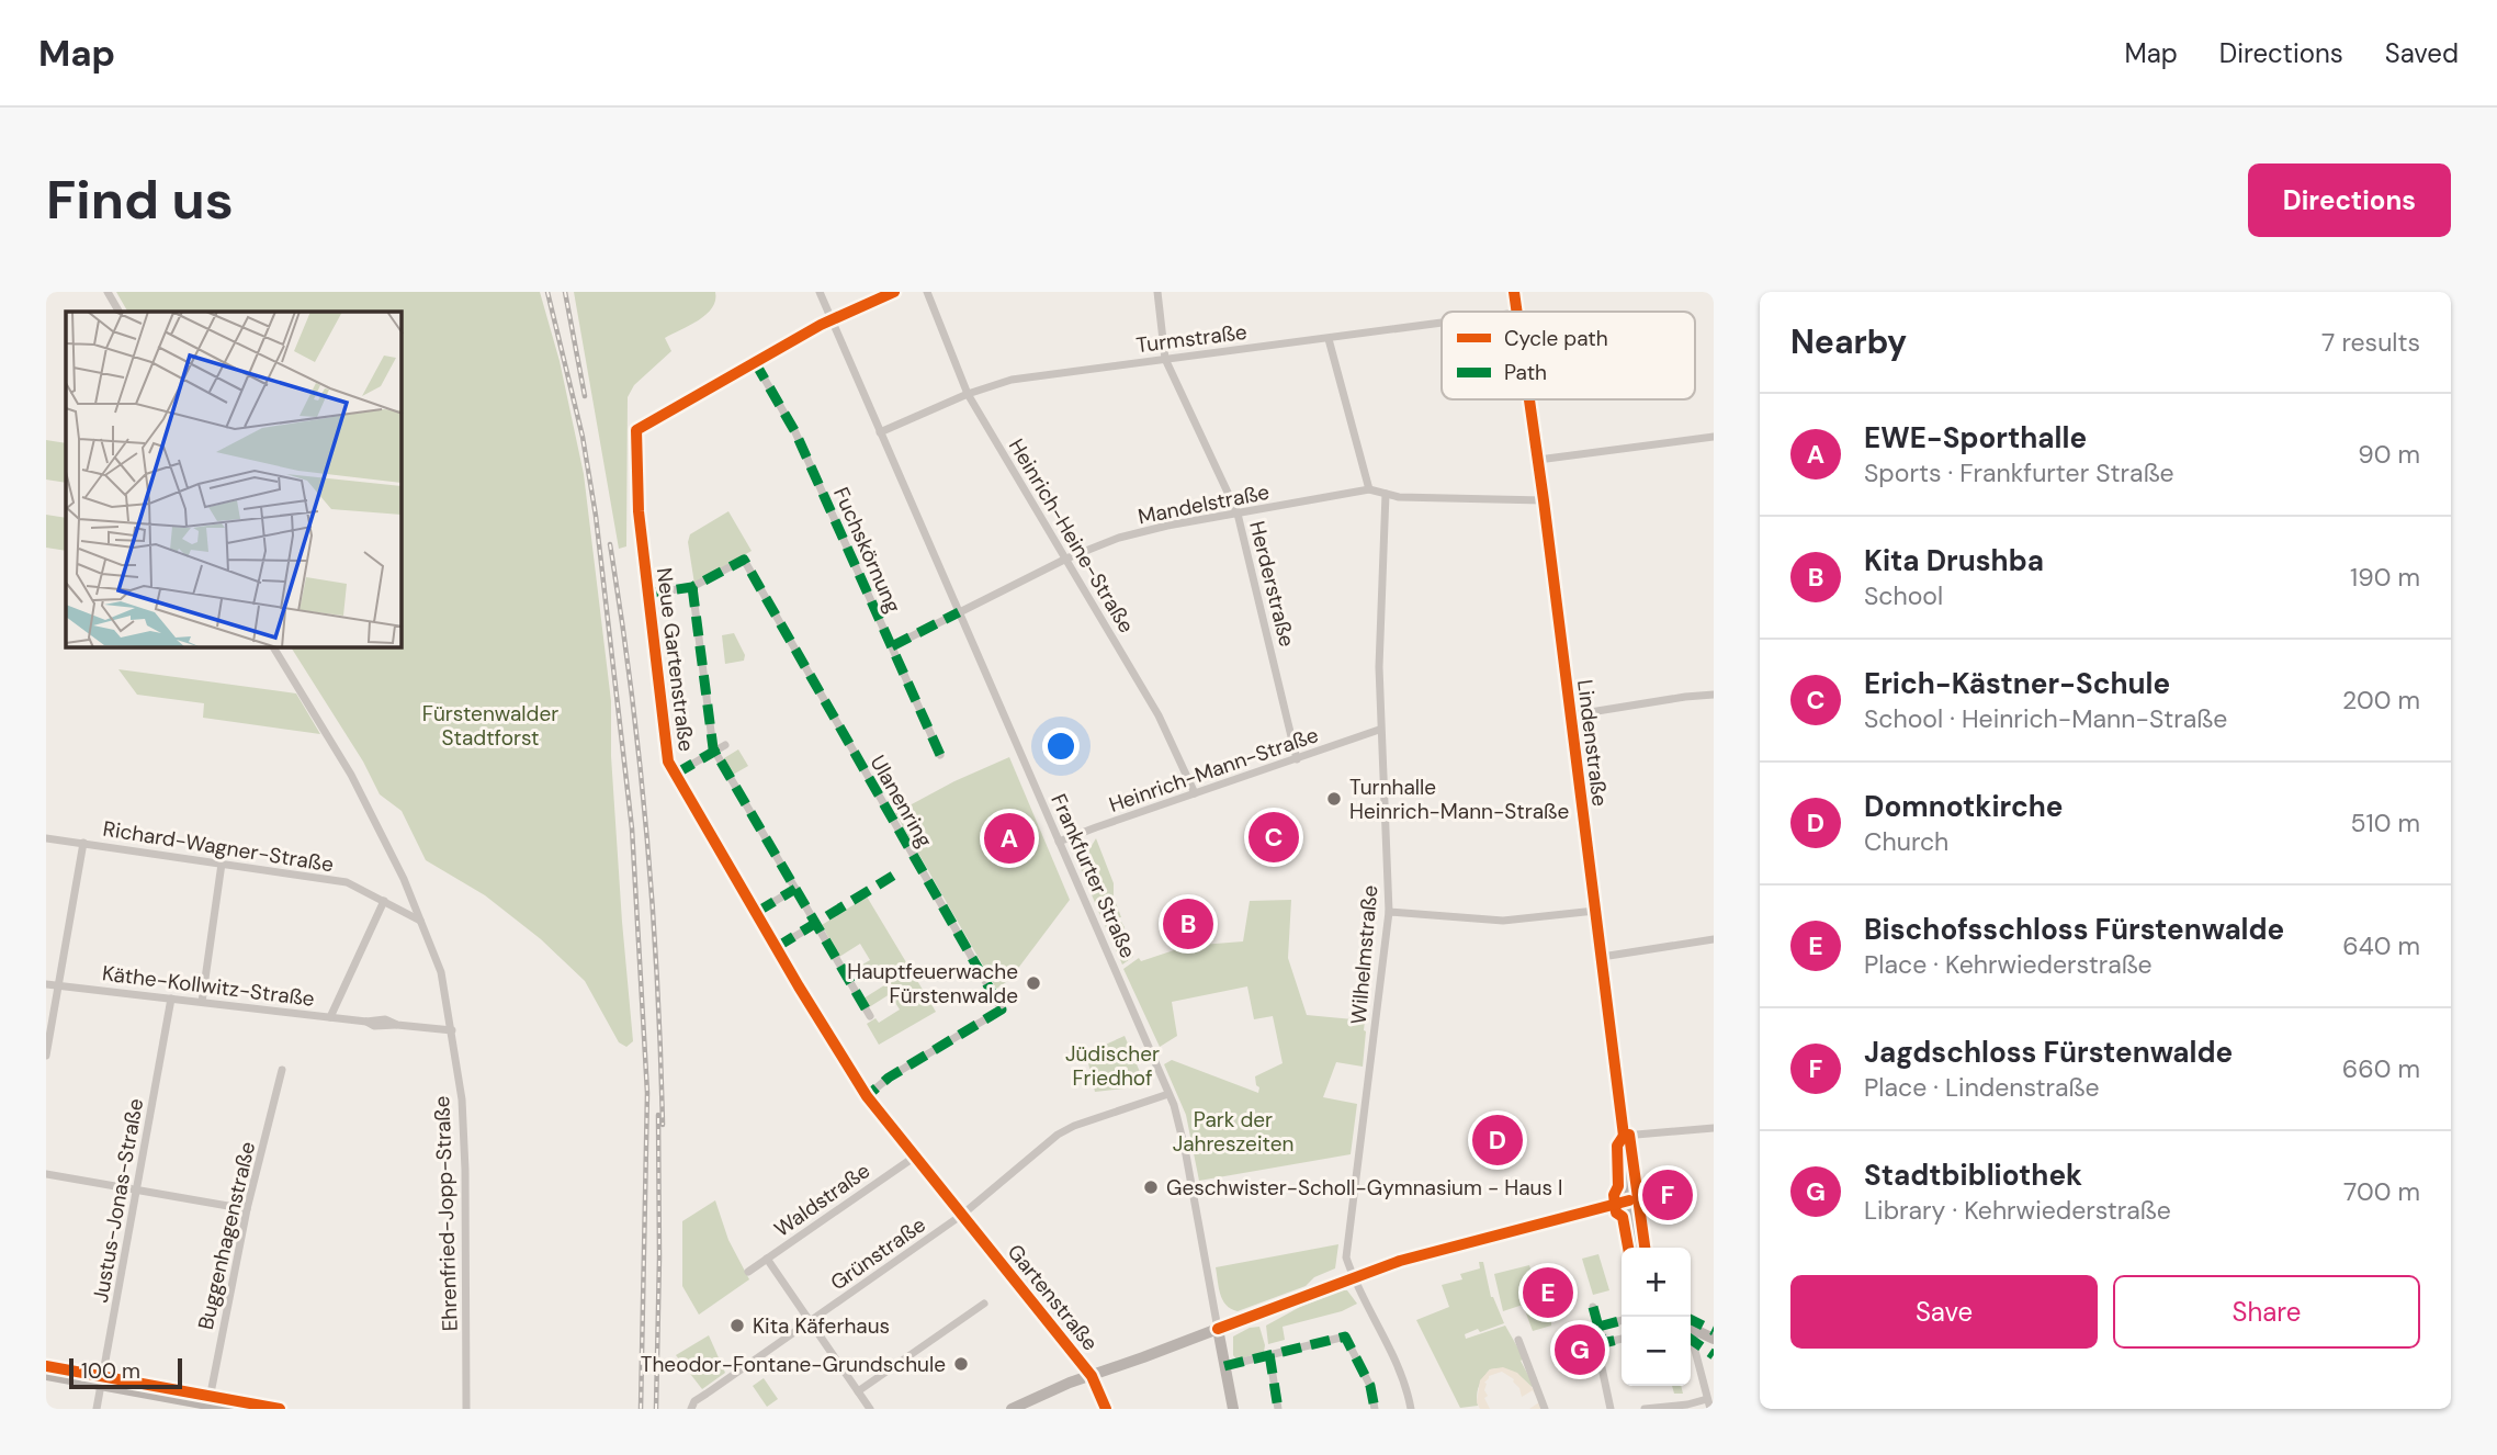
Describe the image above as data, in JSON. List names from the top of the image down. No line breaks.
{"streets":{"street":["Turmstraße","Mandelstraße","Heinrich-Heine-Straße","Fuchskörnung","Herderstraße","Neue Gartenstraße","Lindenstraße","Heinrich-Mann-Straße","Ulanenring","Richard-Wagner-Straße","Frankfurter Straße","Wilhelmstraße","Käthe-Kollwitz-Straße","Waldstraße","Justus-Jonas-Straße","Ehrenfried-Jopp-Straße","Buggenhagenstraße","Grünstraße","Gartenstraße"]},"crossings":[["Turmstraße","Heinrich-Heine-Straße"],["Turmstraße","Herderstraße"],["Turmstraße","Frankfurter Straße"],["Mandelstraße","Heinrich-Heine-Straße"],["Mandelstraße","Fuchskörnung"],["Mandelstraße","Herderstraße"],["Mandelstraße","Lindenstraße"],["Mandelstraße","Frankfurter Straße"],["Mandelstraße","Wilhelmstraße"],["Heinrich-Heine-Straße","Heinrich-Mann-Straße"],["Fuchskörnung","Neue Gartenstraße"],["Herderstraße","Heinrich-Mann-Straße"],["Neue Gartenstraße","Ulanenring"],["Neue Gartenstraße","Frankfurter Straße"],["Neue Gartenstraße","Waldstraße"],["Neue Gartenstraße","Grünstraße"],["Neue Gartenstraße","Gartenstraße"],["Heinrich-Mann-Straße","Frankfurter Straße"],["Heinrich-Mann-Straße","Wilhelmstraße"],["Richard-Wagner-Straße","Ehrenfried-Jopp-Straße"],["Frankfurter Straße","Grünstraße"],["Käthe-Kollwitz-Straße","Justus-Jonas-Straße"],["Käthe-Kollwitz-Straße","Ehrenfried-Jopp-Straße"],["Grünstraße","Gartenstraße"]],"parks":["Fürstenwalder Stadtforst","Jüdischer Friedhof","Park der Jahreszeiten"],"places":["Turnhalle Heinrich-Mann-Straße","Hauptfeuerwache Fürstenwalde","Geschwister-Scholl-Gymnasium - Haus I","Kita Käferhaus","Theodor-Fontane-Grundschule"],"legend":["Cycle path","Path"],"scale_bar":"100 m","page":{"header":"Map","nav":["Map","Directions","Saved"],"buttons":["Directions",["Save","Share"]],"title":"Find us","heading":["Nearby","7 results"],"list":[{"mark":"A","name":"EWE-Sporthalle","note":"Sports · Frankfurter Straße","value":"90 m"},{"mark":"B","name":"Kita Drushba","note":"School","value":"190 m"},{"mark":"C","name":"Erich-Kästner-Schule","note":"School · Heinrich-Mann-Straße","value":"200 m"},{"mark":"D","name":"Domnotkirche","note":"Church","value":"510 m"},{"mark":"E","name":"Bischofsschloss Fürstenwalde","note":"Place · Kehrwiederstraße","value":"640 m"},{"mark":"F","name":"Jagdschloss Fürstenwalde","note":"Place · Lindenstraße","value":"660 m"},{"mark":"G","name":"Stadtbibliothek","note":"Library · Kehrwiederstraße","value":"700 m"}],"pins":["C","A","B","D","F","E","G"],"map_buttons":["+","−"],"scale":"100 m"}}
